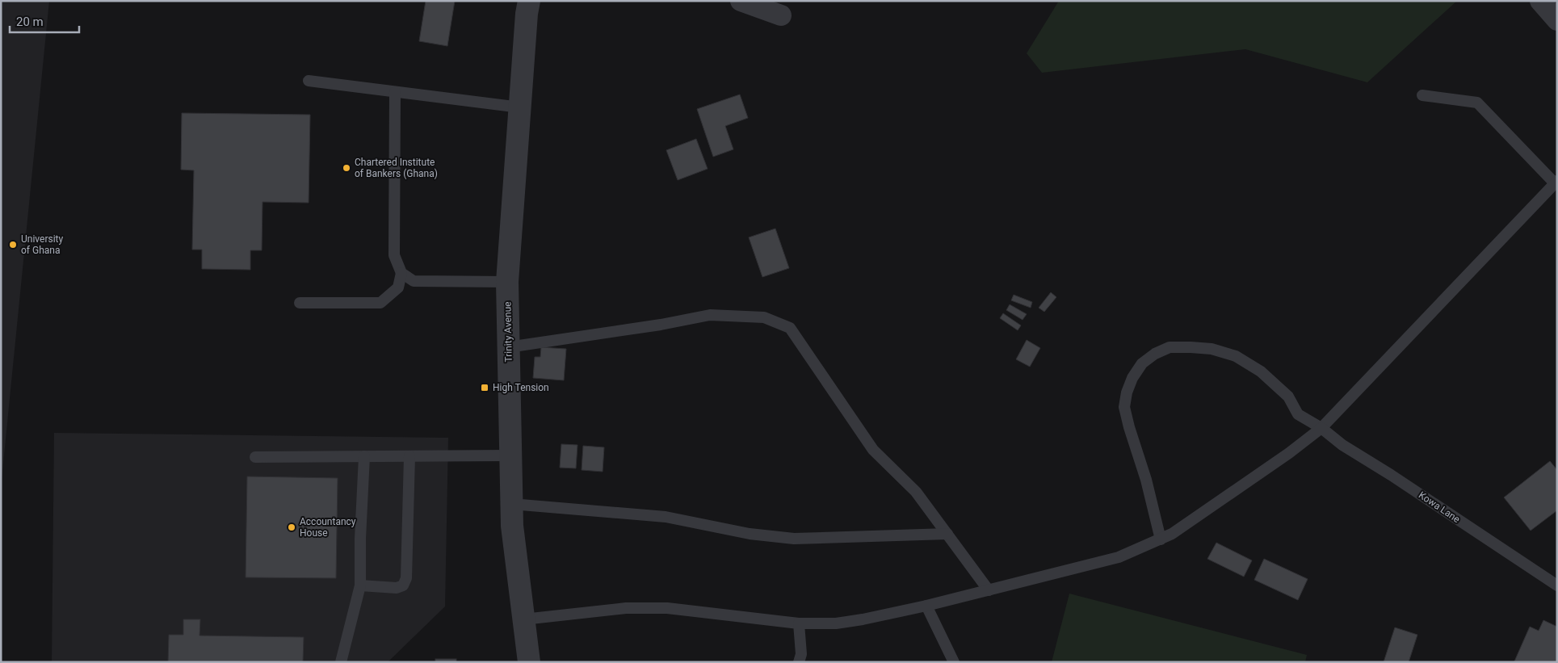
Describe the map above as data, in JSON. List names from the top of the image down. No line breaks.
{"streets":{"street":["Trinity Avenue"],"lane":["Kowa Lane"]},"places":{"other":["Chartered Institute of Bankers (Ghana)","University of Ghana","Accountancy House"],"transit":["High Tension"]},"scale_bar":"20 m"}
